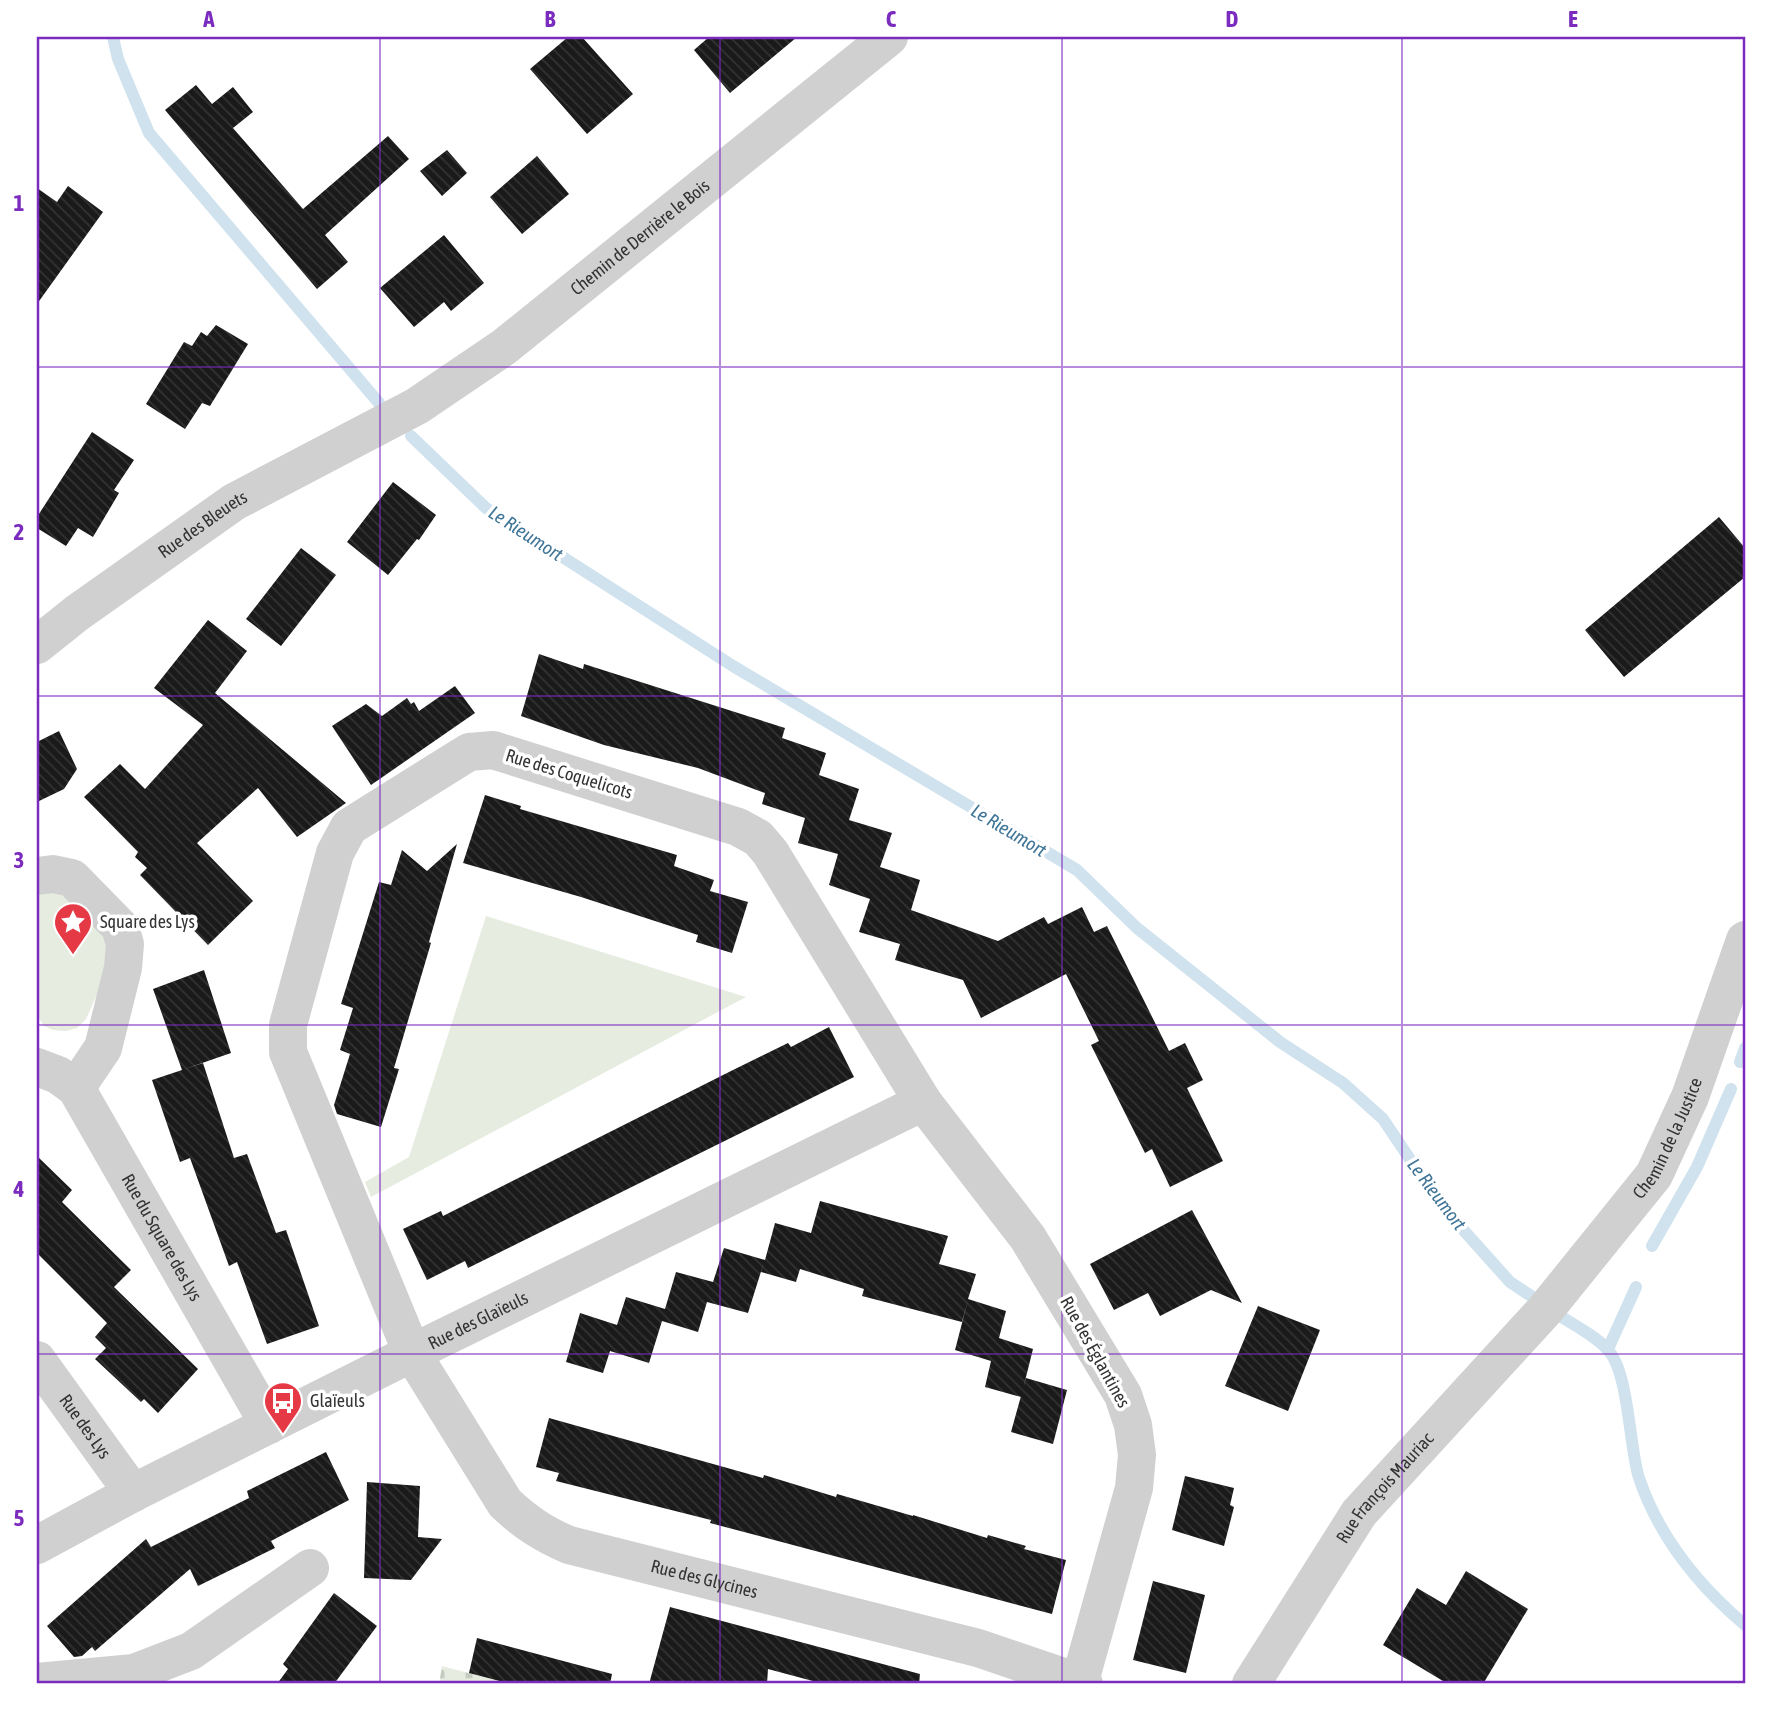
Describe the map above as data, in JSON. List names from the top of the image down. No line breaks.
{"streets":{"street":["Chemin de Derrière le Bois","Rue des Bleuets","Rue des Coquelicots","Chemin de la Justice","Rue du Square des Lys","Rue des Glaïeuls","Rue des Églantines","Rue des Lys","Rue François Mauriac","Rue des Glycines"]},"crossings":[["Chemin de Derrière le Bois","Rue des Bleuets"],["Rue des Coquelicots","Rue des Glaïeuls"],["Rue des Coquelicots","Rue des Églantines"],["Rue des Coquelicots","Rue des Glycines"],["Chemin de la Justice","Rue François Mauriac"],["Rue du Square des Lys","Rue des Glaïeuls"],["Rue des Glaïeuls","Rue des Églantines"],["Rue des Glaïeuls","Rue des Lys"],["Rue des Glaïeuls","Rue des Glycines"],["Rue des Églantines","Rue des Glycines"]],"water":["Le Rieumort"],"places":{"place":["Square des Lys"],"bus stop":["Glaïeuls"]},"grid":{"columns":["A","B","C","D","E"],"rows":["1","2","3","4","5"]}}
